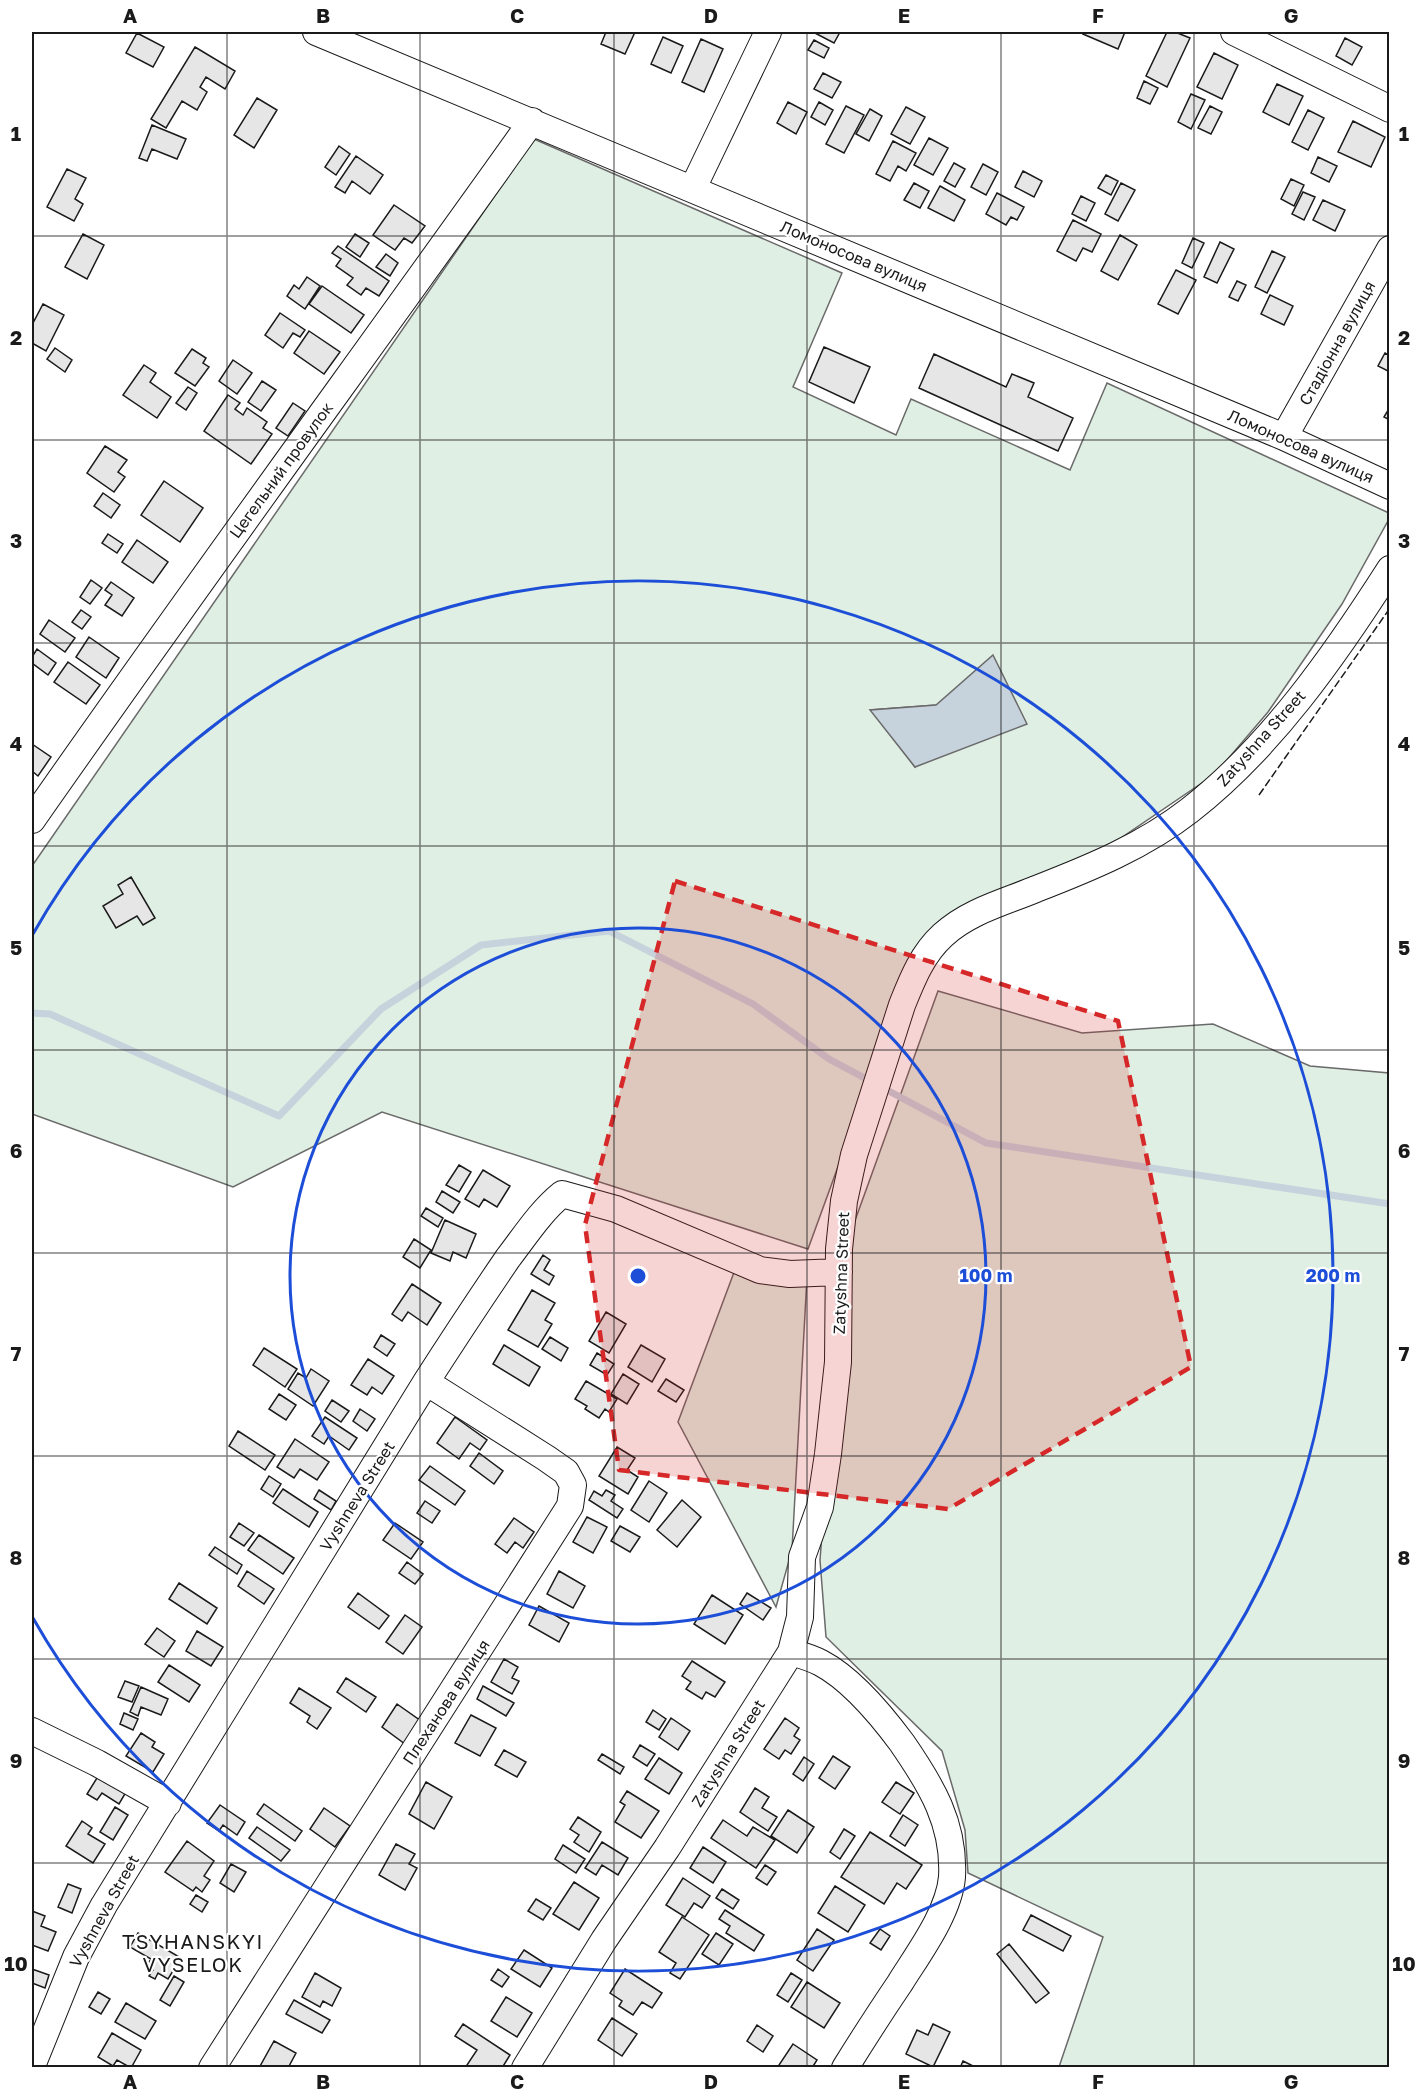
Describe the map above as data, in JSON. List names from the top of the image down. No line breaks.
{"streets":{"street":["Ломоносова вулиця","Стадіонна вулиця","Цегельний провулок","Zatyshna Street","Vyshneva Street","Плеханова вулиця"]},"crossings":[["Ломоносова вулиця","Стадіонна вулиця"],["Ломоносова вулиця","Цегельний провулок"],["Zatyshna Street","Vyshneva Street"],["Vyshneva Street","Плеханова вулиця"]],"districts":["TSYHANSKYI VYSELOK"],"grid":{"columns":["A","B","C","D","E","F","G"],"rows":["1","2","3","4","5","6","7","8","9","10"]},"rings":["100 m","200 m"]}
